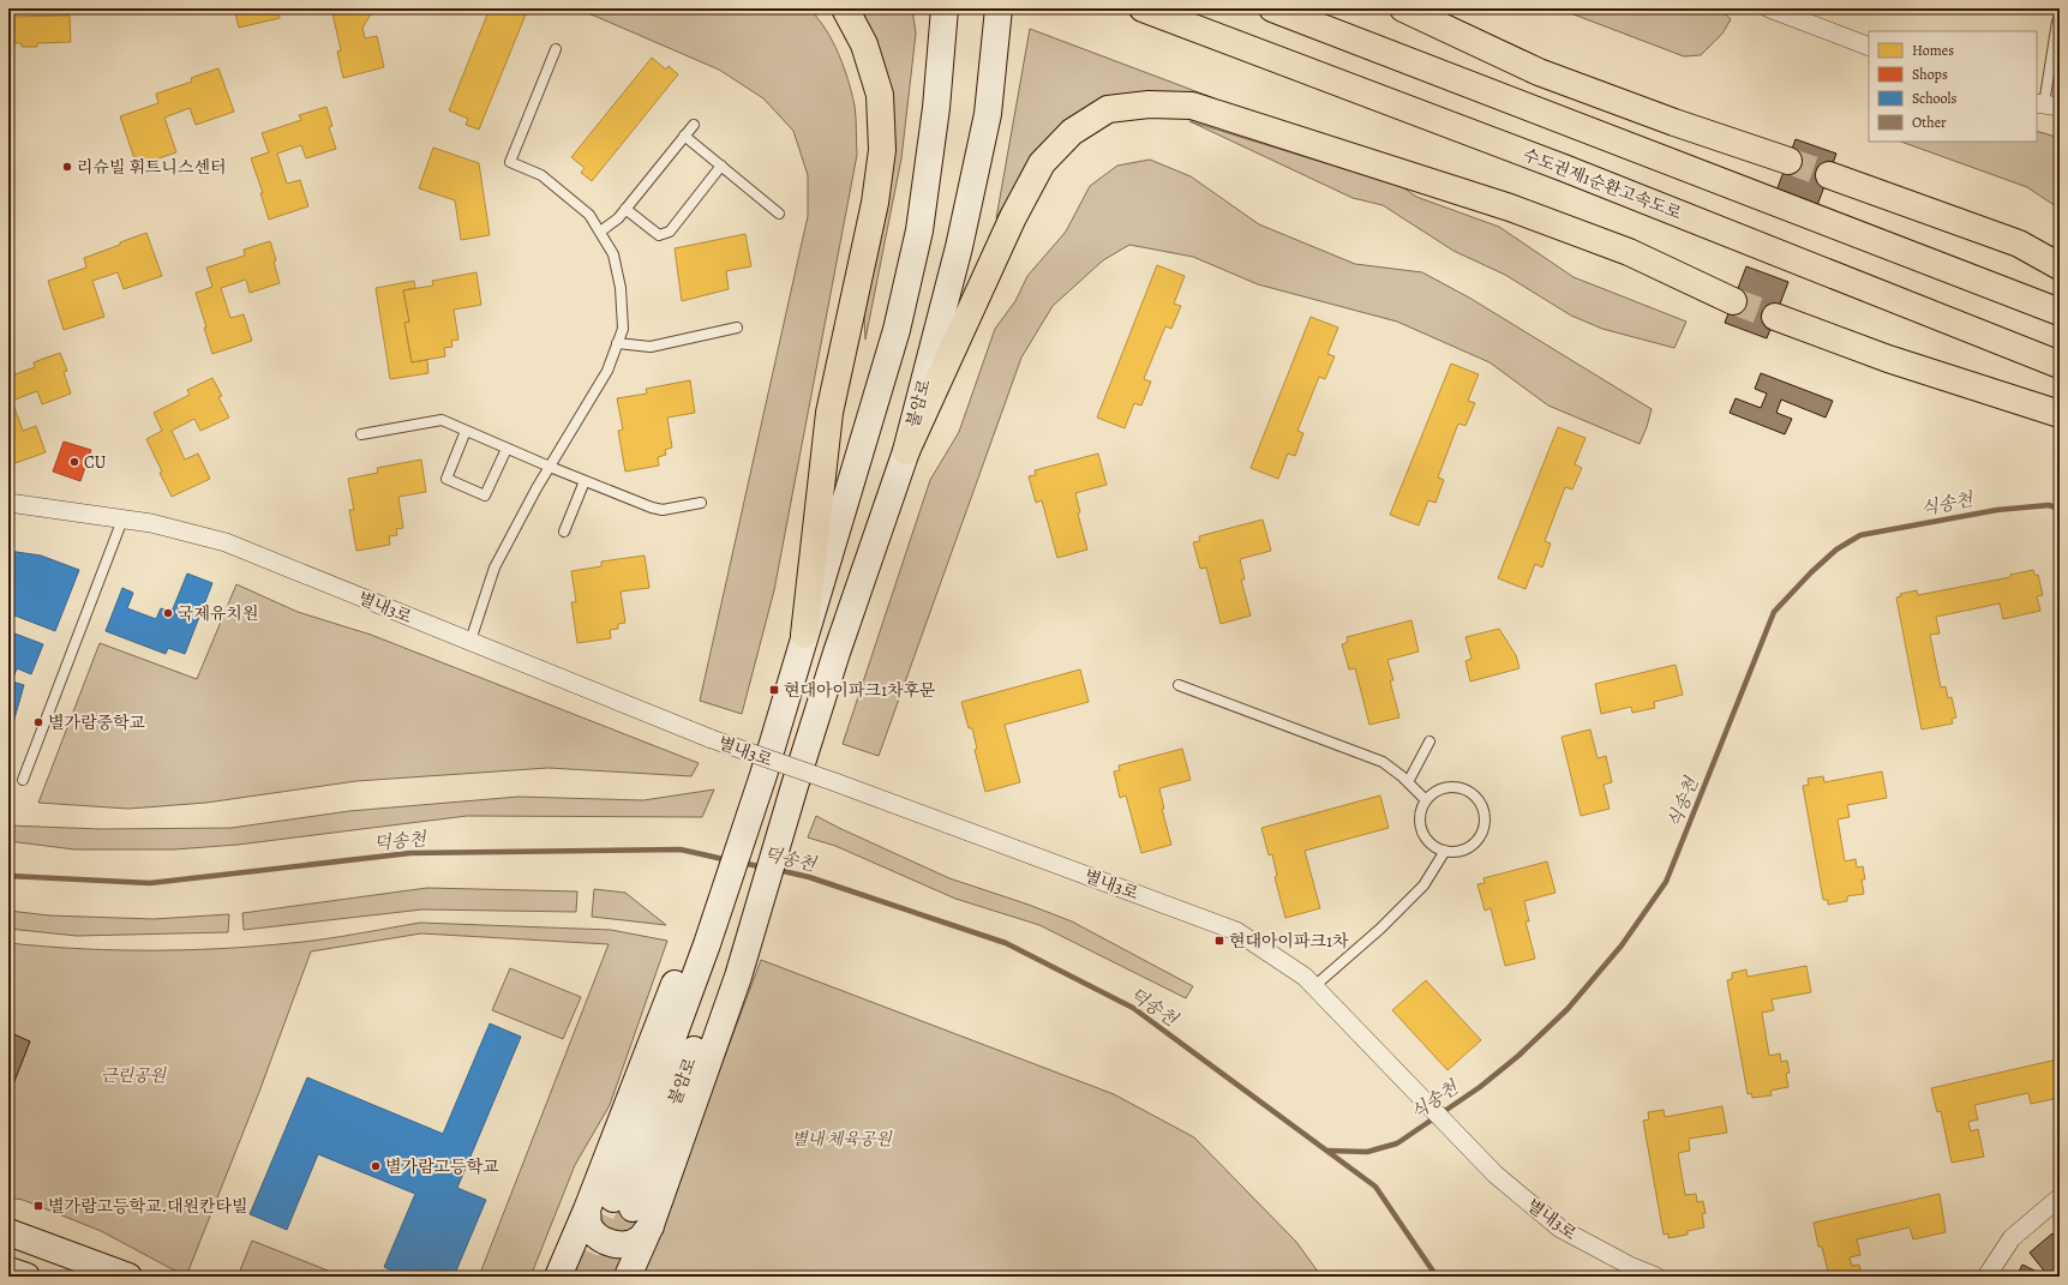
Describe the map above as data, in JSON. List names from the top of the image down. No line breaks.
{"streets":{"highway":["수도권제1순환고속도로"],"street":["불암로","별내3로"]},"water":["식송천","덕송천"],"parks":["근린공원","별내 체육공원"],"places":{"other":["리슈빌 휘트니스센터","CU","국제유치원","별가람중학교","별가람고등학교"],"transit":["현대아이파크1차후문","현대아이파크1차","별가람고등학교.대원칸타빌"]},"legend":["Homes","Shops","Schools","Other"]}
